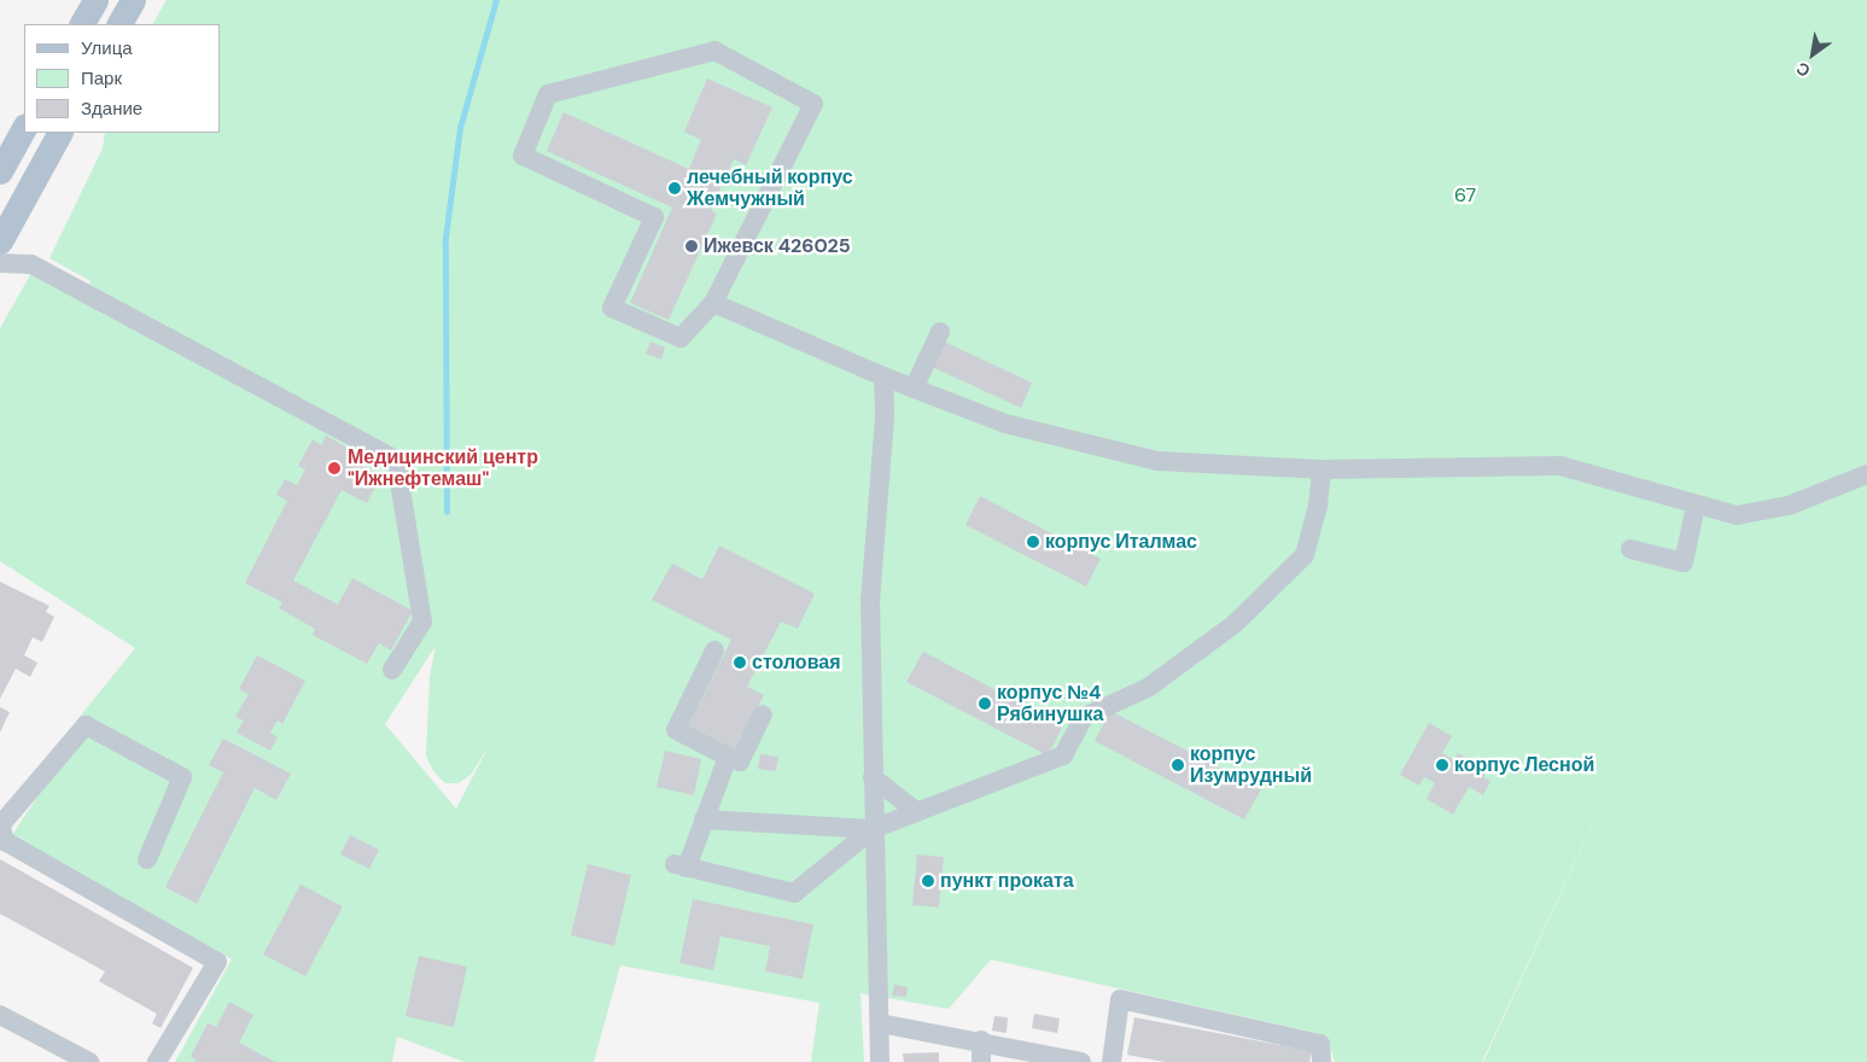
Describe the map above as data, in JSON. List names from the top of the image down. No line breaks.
{"parks":["67"],"places":["лечебный корпус Жемчужный","Ижевск 426025","Медицинский центр \"Ижнефтемаш\"","корпус Италмас","столовая","корпус №4 Рябинушка","корпус Изумрудный","корпус Лесной","пункт проката"],"legend":["Улица","Парк","Здание"],"north":"bottom left"}
